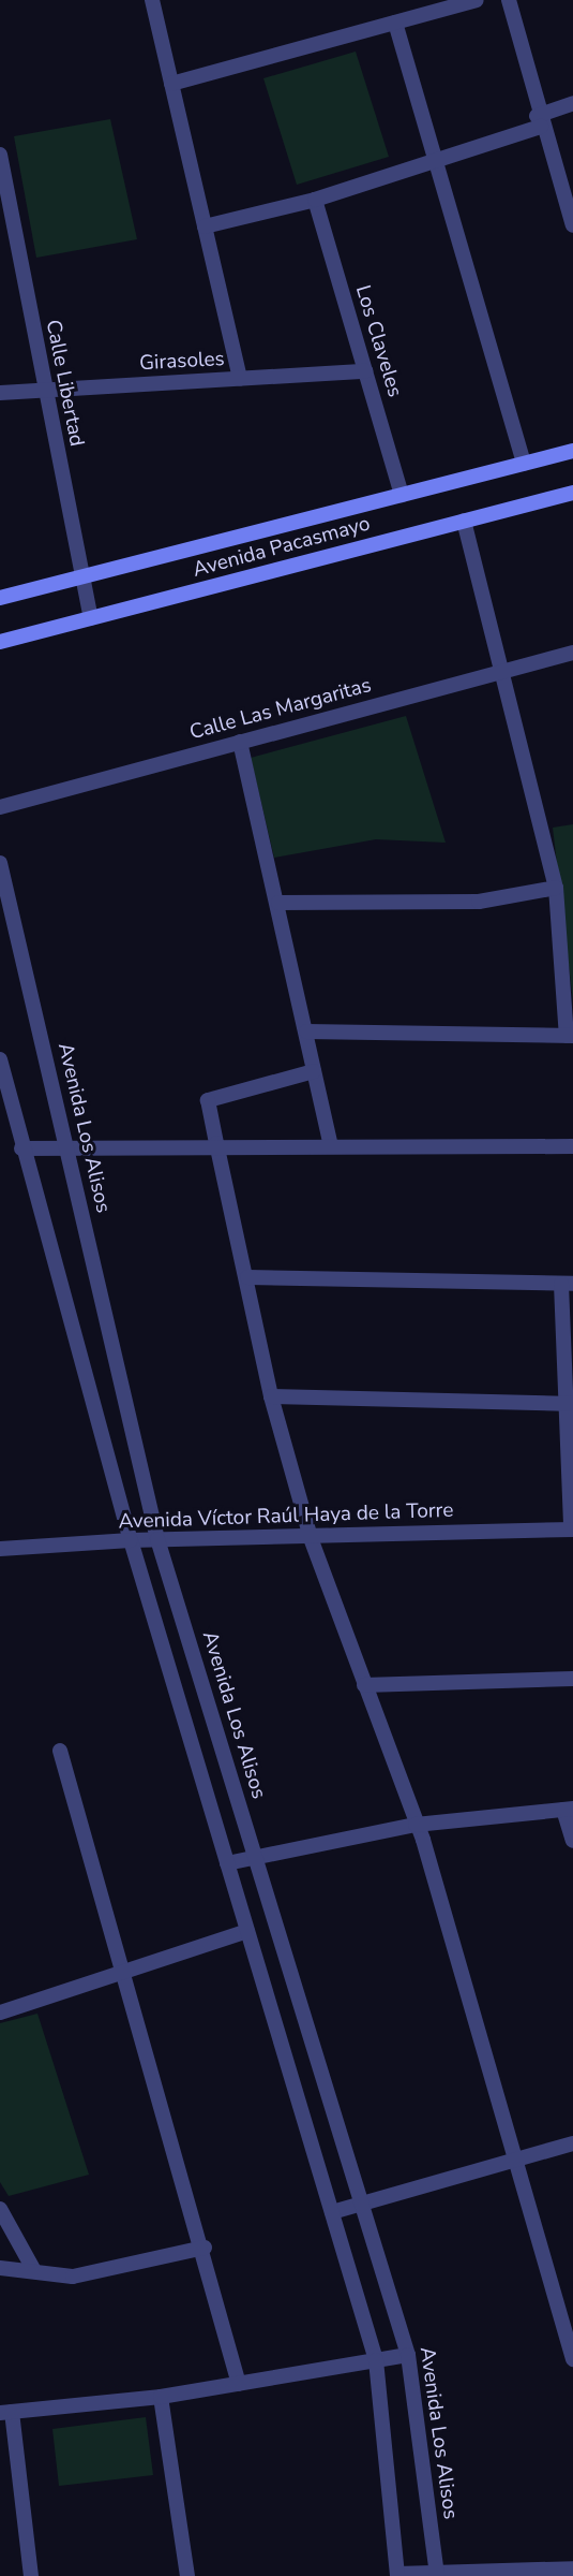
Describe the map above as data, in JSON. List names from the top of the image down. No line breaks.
{"streets":{"main road":["Avenida Pacasmayo"],"street":["Los Claveles","Girasoles","Calle Libertad","Calle Las Margaritas","Avenida Los Alisos","Avenida Víctor Raúl Haya de la Torre"]},"crossings":[["Los Claveles","Girasoles"],["Los Claveles","Avenida Pacasmayo"],["Girasoles","Calle Libertad"],["Calle Libertad","Avenida Pacasmayo"],["Avenida Los Alisos","Avenida Víctor Raúl Haya de la Torre"]]}
